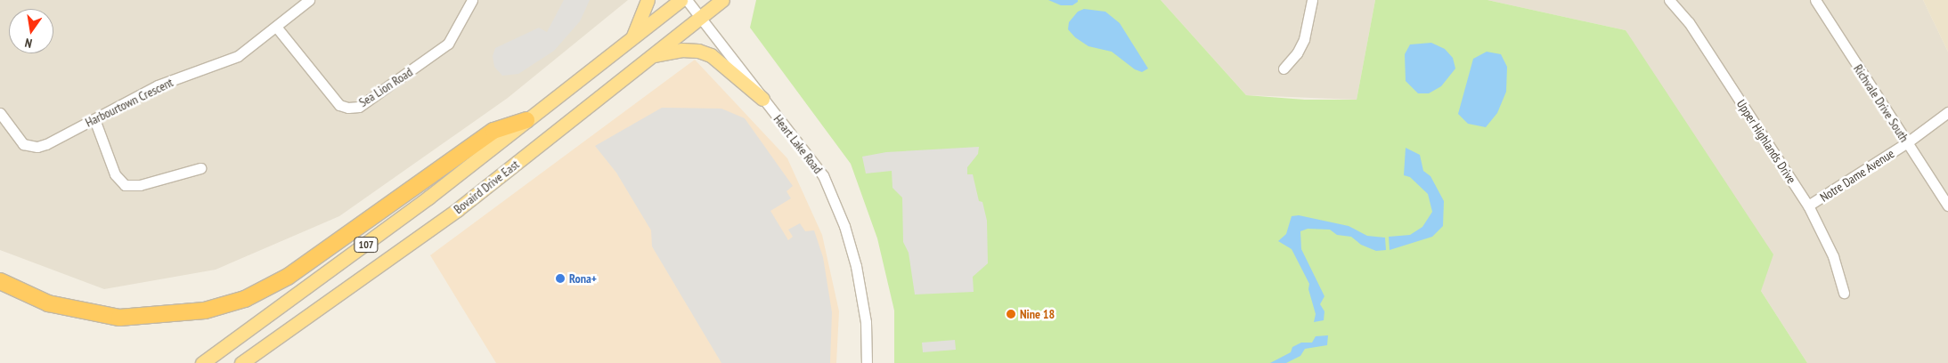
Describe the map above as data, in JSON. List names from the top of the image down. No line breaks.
{"streets":{"main road":["Bovaird Drive East","107"],"street":["Sea Lion Road","Harbourtown Crescent","Richvale Drive South","Upper Highlands Drive","Heart Lake Road","Notre Dame Avenue"]},"crossings":[["Sea Lion Road","Harbourtown Crescent"],["Richvale Drive South","Notre Dame Avenue"],["Upper Highlands Drive","Notre Dame Avenue"],["Heart Lake Road","Bovaird Drive East"]],"places":["Rona+","Nine 18"],"north":"bottom"}
